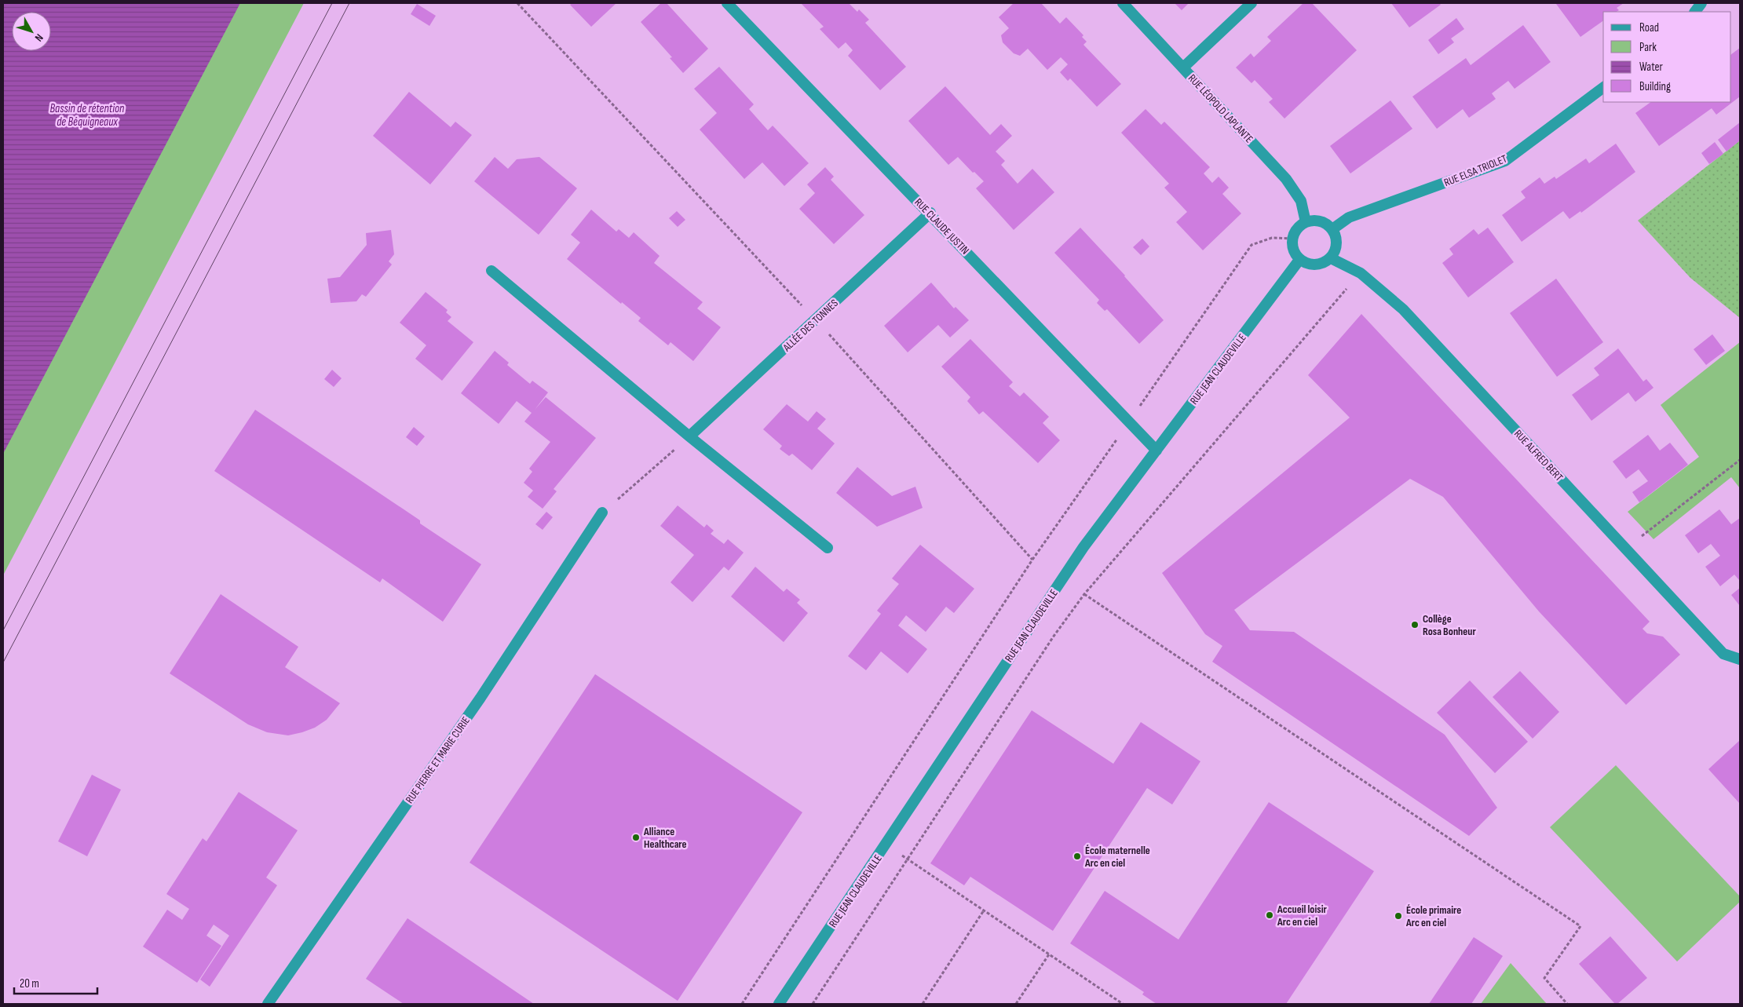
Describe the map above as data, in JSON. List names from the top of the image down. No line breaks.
{"streets":{"street":["RUE LÉOPOLD LAPLANTE","RUE ELSA TRIOLET","RUE CLAUDE JUSTIN","ALLÉE DES TONNES","RUE JEAN CLAUDEVILLE","RUE ALFRED BERT","RUE PIERRE ET MARIE CURIE"]},"crossings":[["RUE LÉOPOLD LAPLANTE","RUE ELSA TRIOLET"],["RUE LÉOPOLD LAPLANTE","RUE JEAN CLAUDEVILLE"],["RUE LÉOPOLD LAPLANTE","RUE ALFRED BERT"],["RUE ELSA TRIOLET","RUE JEAN CLAUDEVILLE"],["RUE ELSA TRIOLET","RUE ALFRED BERT"],["RUE CLAUDE JUSTIN","ALLÉE DES TONNES"],["RUE CLAUDE JUSTIN","RUE JEAN CLAUDEVILLE"],["RUE JEAN CLAUDEVILLE","RUE ALFRED BERT"]],"water":["Bassin de rétention de Béquigneaux"],"places":["Collège Rosa Bonheur","Alliance Healthcare","École maternelle Arc en ciel","Accueil loisir Arc en ciel","École primaire Arc en ciel"],"legend":["Road","Park","Water","Building"],"scale_bar":"20 m","north":"bottom right"}
